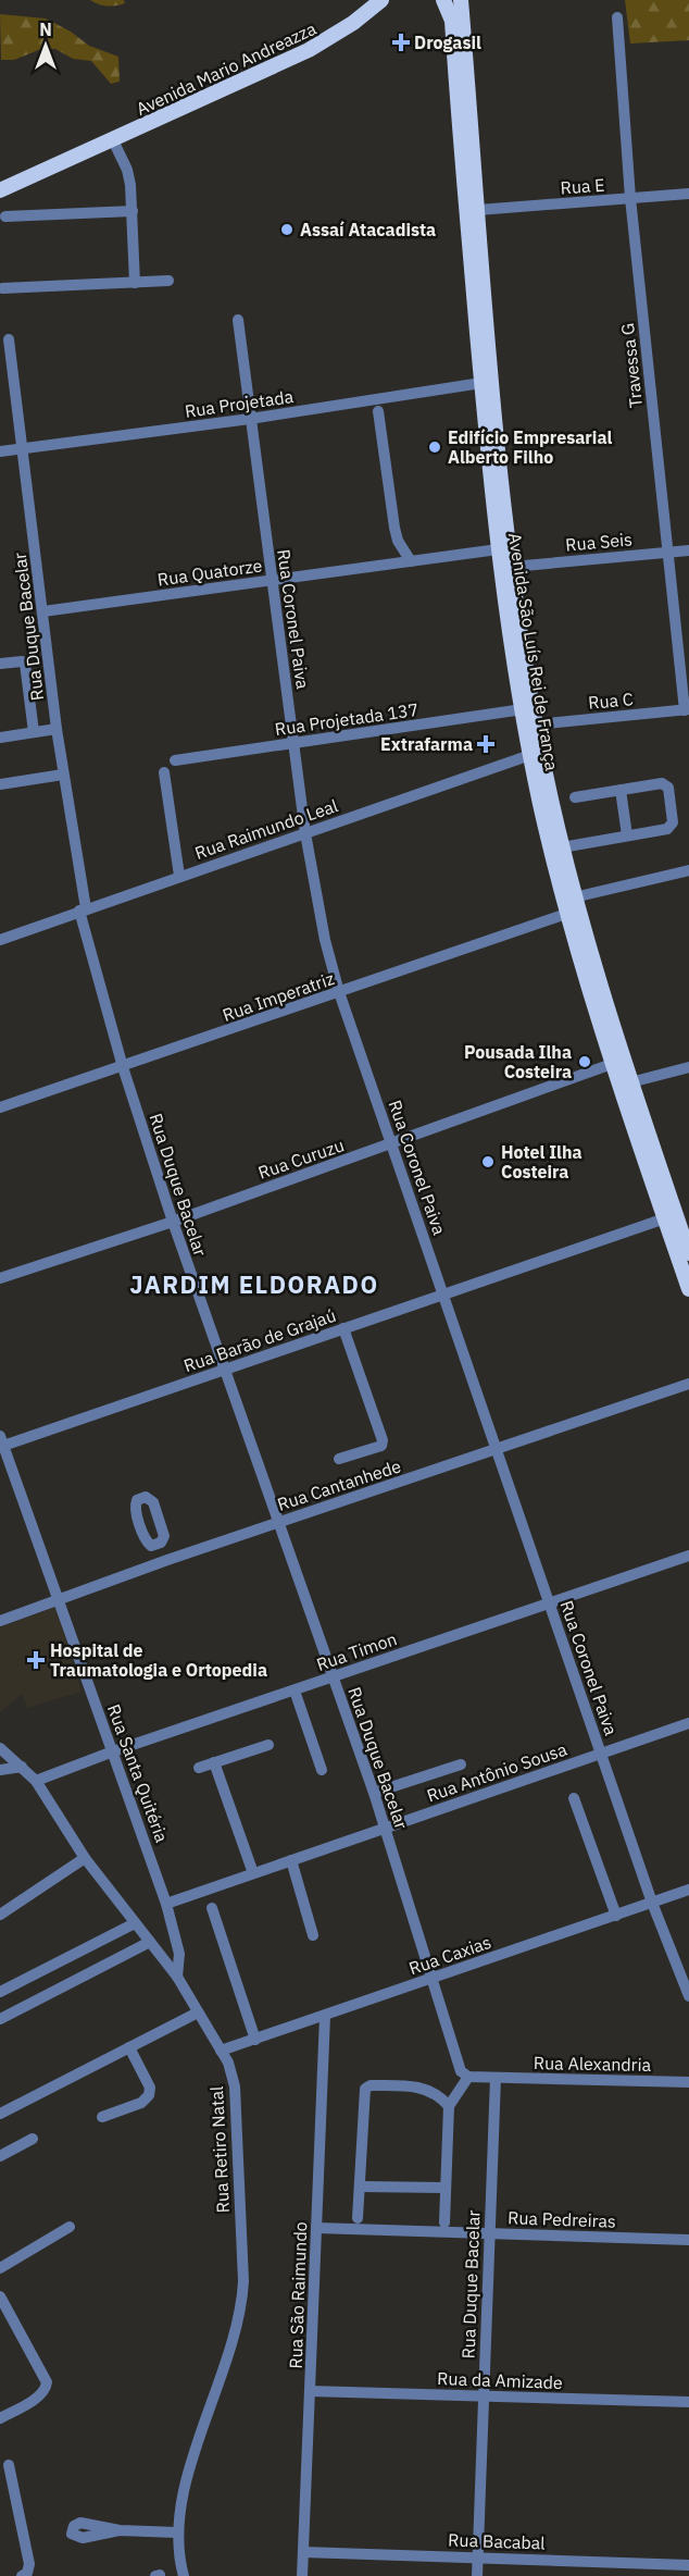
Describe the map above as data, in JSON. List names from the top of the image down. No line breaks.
{"streets":{"main road":["Avenida Mario Andreazza","Avenida São Luís Rei de França"],"street":["Rua E","Travessa G","Rua Projetada","Rua Seis","Rua Quatorze","Rua Coronel Paiva","Rua Duque Bacelar","Rua C","Rua Projetada 137","Rua Raimundo Leal","Rua Imperatriz","Rua Curuzu","Rua Barão de Grajaú","Rua Cantanhede","Rua Timon","Rua Antônio Sousa","Rua Santa Quitéria","Rua Caxias","Rua Alexandria","Rua Retiro Natal","Rua Pedreiras","Rua São Raimundo","Rua da Amizade","Rua Bacabal"]},"crossings":[["Rua E","Travessa G"],["Rua E","Avenida São Luís Rei de França"],["Travessa G","Rua Seis"],["Travessa G","Rua C"],["Rua Projetada","Rua Coronel Paiva"],["Rua Projetada","Rua Duque Bacelar"],["Rua Projetada","Avenida São Luís Rei de França"],["Rua Seis","Avenida São Luís Rei de França"],["Rua Quatorze","Rua Coronel Paiva"],["Rua Quatorze","Rua Duque Bacelar"],["Rua Quatorze","Avenida São Luís Rei de França"],["Rua Coronel Paiva","Rua Projetada 137"],["Rua Coronel Paiva","Rua Raimundo Leal"],["Rua Coronel Paiva","Rua Imperatriz"],["Rua Coronel Paiva","Rua Curuzu"],["Rua Coronel Paiva","Rua Barão de Grajaú"],["Rua Coronel Paiva","Rua Cantanhede"],["Rua Coronel Paiva","Rua Timon"],["Rua Coronel Paiva","Rua Antônio Sousa"],["Rua Coronel Paiva","Rua Caxias"],["Rua Duque Bacelar","Rua Raimundo Leal"],["Rua Duque Bacelar","Rua Imperatriz"],["Rua Duque Bacelar","Rua Curuzu"],["Rua Duque Bacelar","Rua Barão de Grajaú"],["Rua Duque Bacelar","Rua Cantanhede"],["Rua Duque Bacelar","Rua Timon"],["Rua Duque Bacelar","Rua Antônio Sousa"],["Rua Duque Bacelar","Rua Caxias"],["Rua Duque Bacelar","Rua Alexandria"],["Rua Duque Bacelar","Rua Pedreiras"],["Rua Duque Bacelar","Rua da Amizade"],["Rua Duque Bacelar","Rua Bacabal"],["Avenida São Luís Rei de França","Rua C"],["Avenida São Luís Rei de França","Rua Projetada 137"],["Avenida São Luís Rei de França","Rua Raimundo Leal"],["Avenida São Luís Rei de França","Rua Imperatriz"],["Avenida São Luís Rei de França","Rua Curuzu"],["Avenida São Luís Rei de França","Rua Barão de Grajaú"],["Rua Barão de Grajaú","Rua Santa Quitéria"],["Rua Cantanhede","Rua Santa Quitéria"],["Rua Timon","Rua Santa Quitéria"],["Rua Timon","Rua Retiro Natal"],["Rua Antônio Sousa","Rua Santa Quitéria"],["Rua Santa Quitéria","Rua Retiro Natal"],["Rua Caxias","Rua Retiro Natal"],["Rua Caxias","Rua São Raimundo"],["Rua Pedreiras","Rua São Raimundo"],["Rua São Raimundo","Rua da Amizade"],["Rua São Raimundo","Rua Bacabal"]],"districts":["JARDIM ELDORADO"],"places":{"health":["Drogasil","Extrafarma","Hospital de Traumatologia e Ortopedia"],"other":["Assaí Atacadista","Edifício Empresarial Alberto Filho","Pousada Ilha Costeira","Hotel Ilha Costeira"]},"north":"top"}
